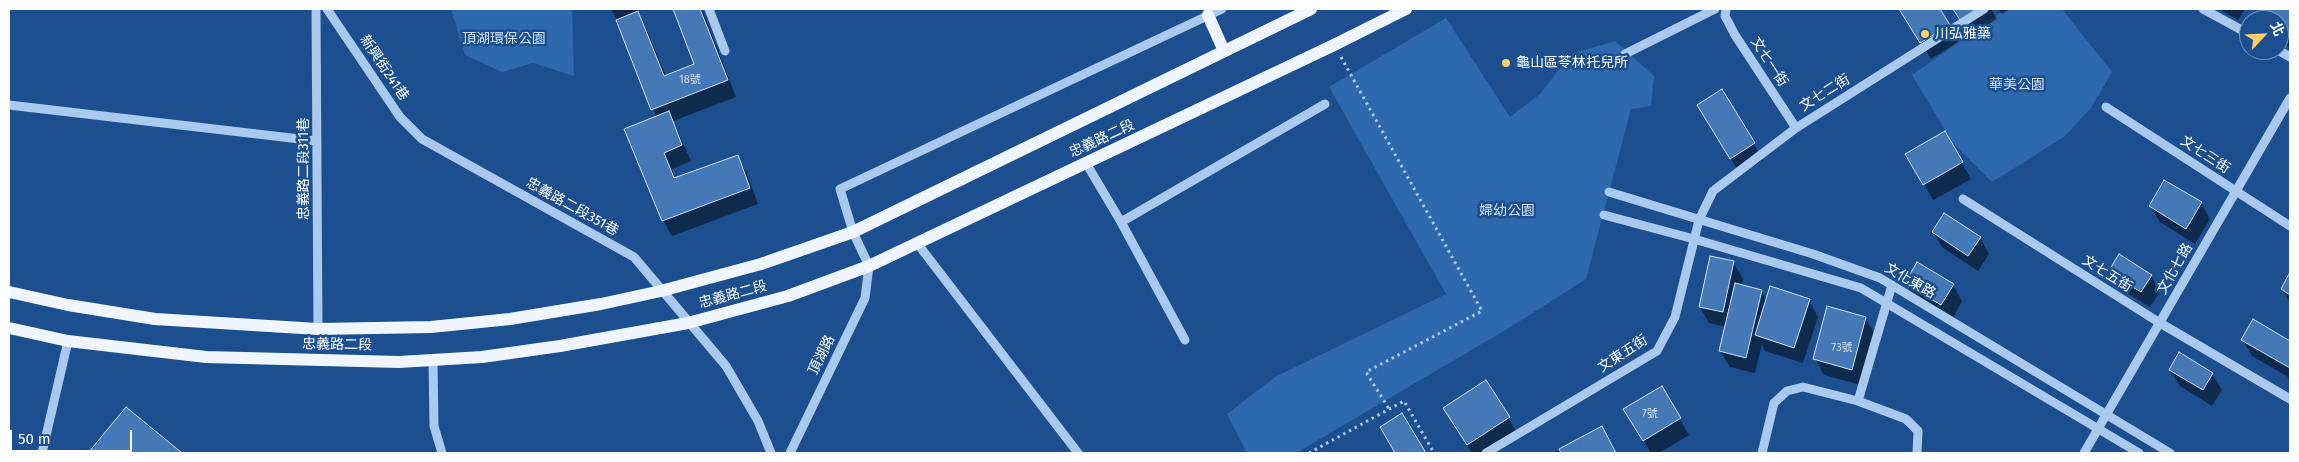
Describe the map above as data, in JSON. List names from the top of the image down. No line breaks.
{"streets":{"main road":["忠義路二段"],"street":["文七一街","新興街241巷","文七二街","文七三街","忠義路二段311巷","忠義路二段351巷","文化七路","文七五街","文化東路","文東五街","頂湖路"]},"crossings":[["文七一街","文七二街"],["新興街241巷","忠義路二段351巷"],["文七二街","文化東路"],["文七二街","文東五街"],["忠義路二段","忠義路二段311巷"],["忠義路二段","忠義路二段351巷"],["忠義路二段","頂湖路"],["文七三街","文化七路"],["文化七路","文七五街"],["文化七路","文化東路"],["文化東路","文東五街"]],"parks":["頂湖環保公園","華美公園","婦幼公園"],"places":["川弘雅築","龜山區苓林托兒所"],"house_numbers":["18號","73號","7號"],"scale_bar":"50 m","north":"top right"}
